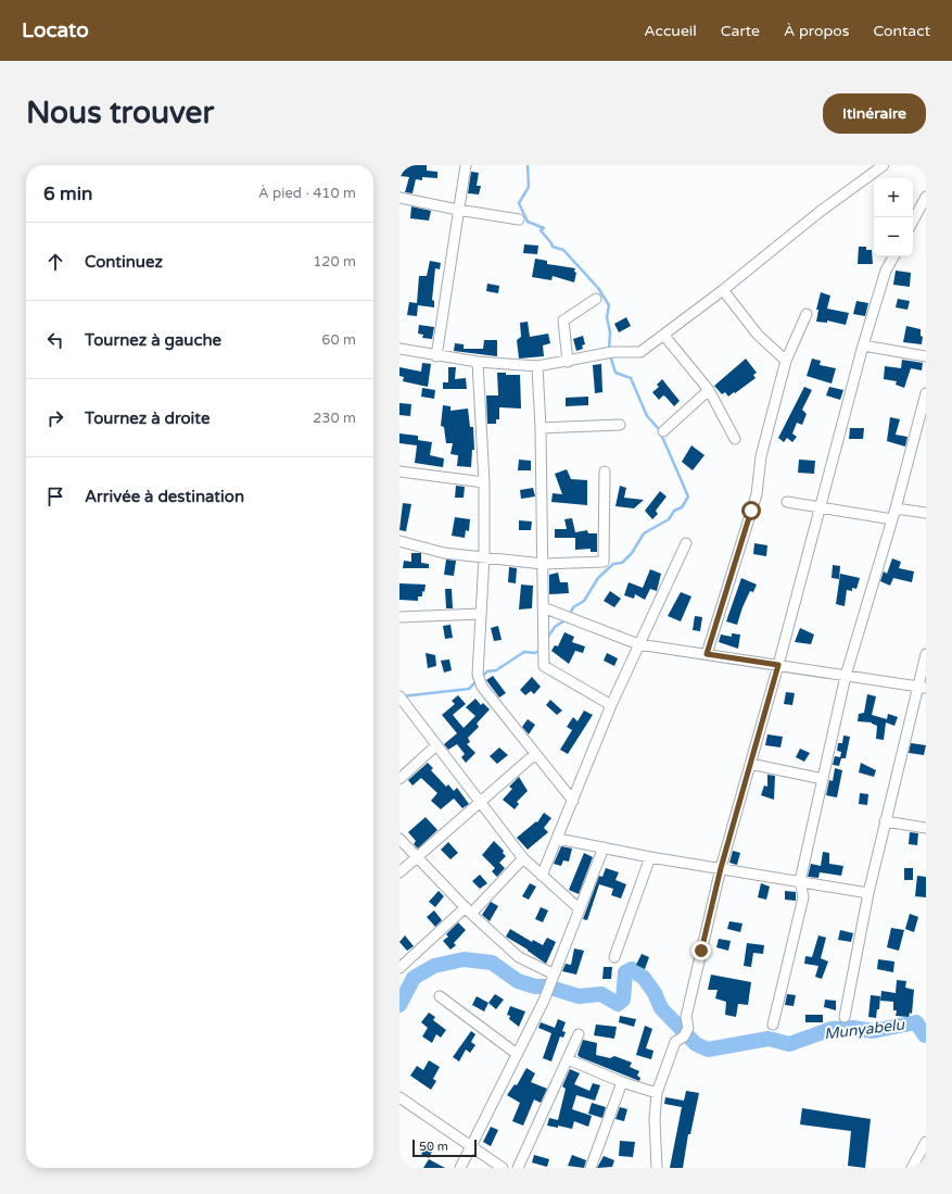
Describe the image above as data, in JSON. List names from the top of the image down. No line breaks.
{"water":["Munyabelu"],"scale_bar":"50 m","page":{"header":"Locato","nav":["Accueil","Carte","À propos","Contact"],"buttons":"Itinéraire","title":"Nous trouver","heading":["6 min","À pied · 410 m"],"map_buttons":["+","−"],"list":[["Continuez","120 m"],["Tournez à gauche","60 m"],["Tournez à droite","230 m"],"Arrivée à destination"],"scale":"50 m"}}
